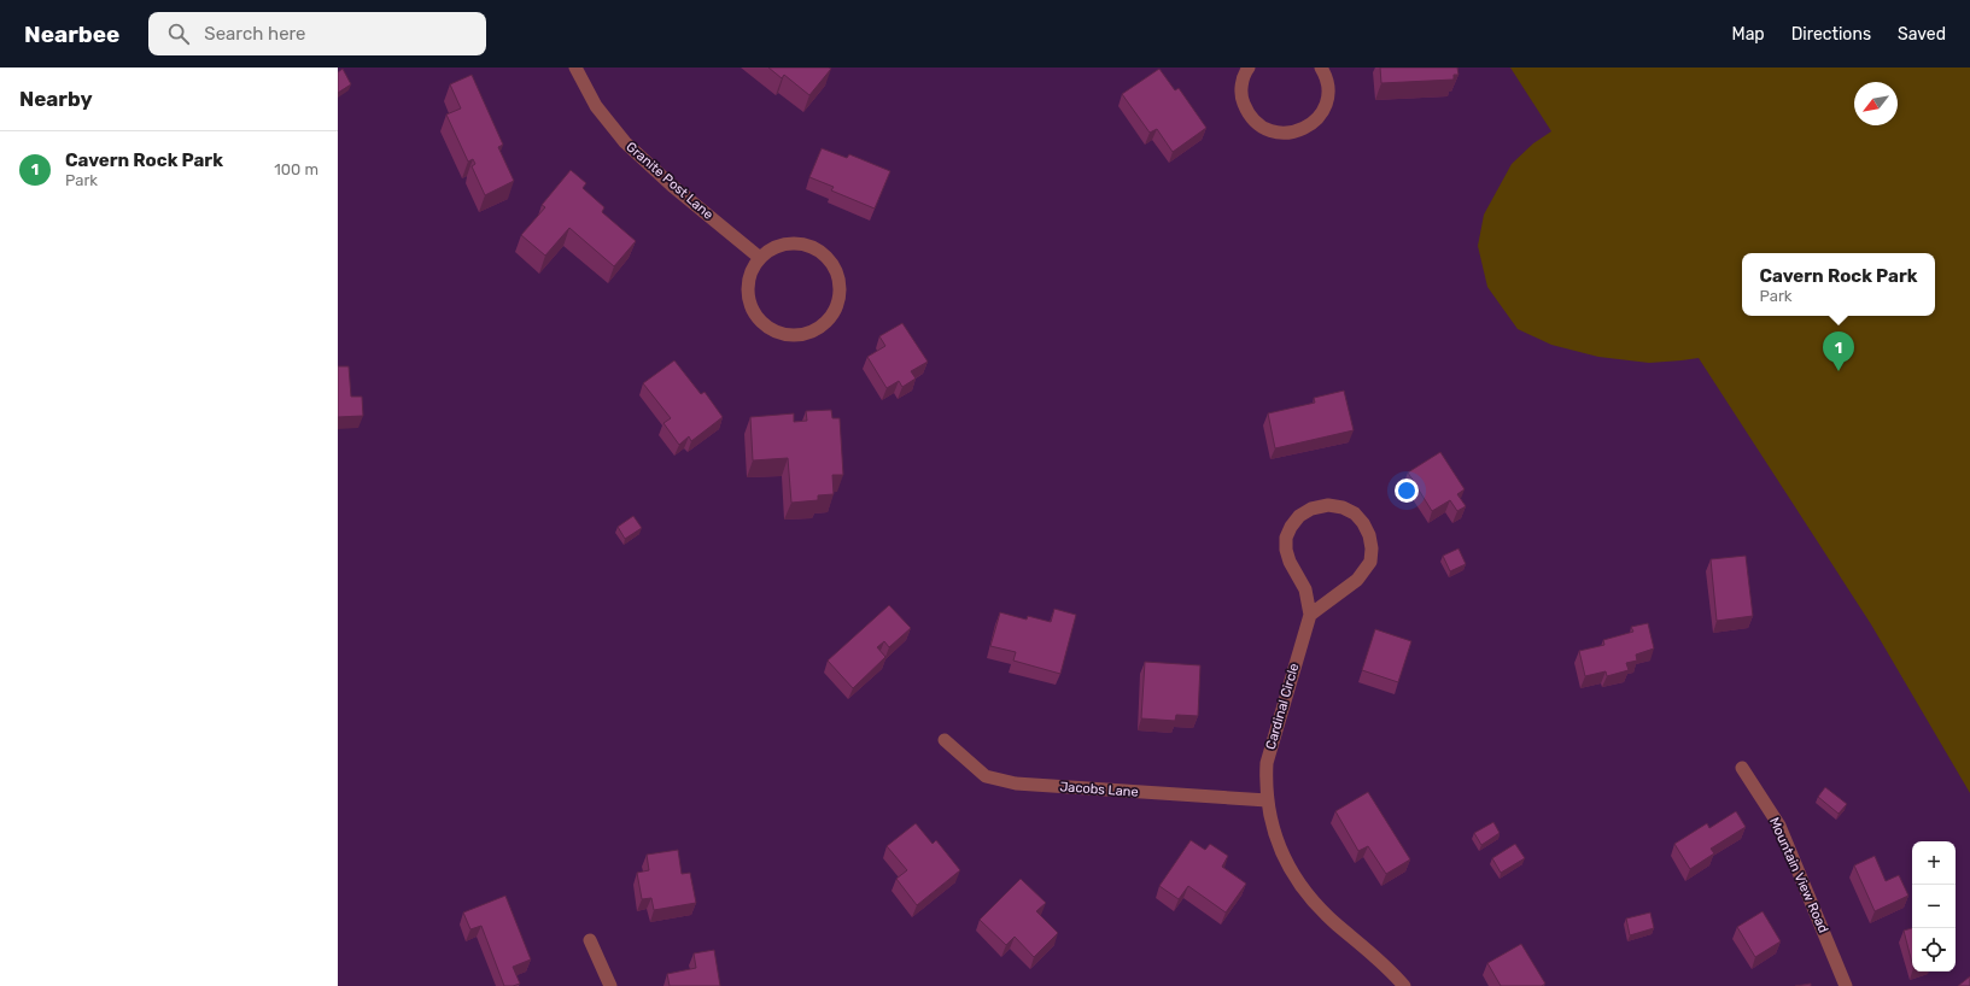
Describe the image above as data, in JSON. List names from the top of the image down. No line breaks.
{"streets":{"street":["Granite Post Lane","Cardinal Circle","Jacobs Lane","Mountain View Road"]},"crossings":[["Cardinal Circle","Jacobs Lane"]],"north":"bottom left","page":{"header":"Nearbee","search":"Search here","nav":["Map","Directions","Saved"],"heading":"Nearby","list":[{"mark":"1","name":"Cavern Rock Park","note":"Park","value":"100 m"}],"popup":["Cavern Rock Park","Park"],"pins":"1","map_buttons":["+","−"]}}
